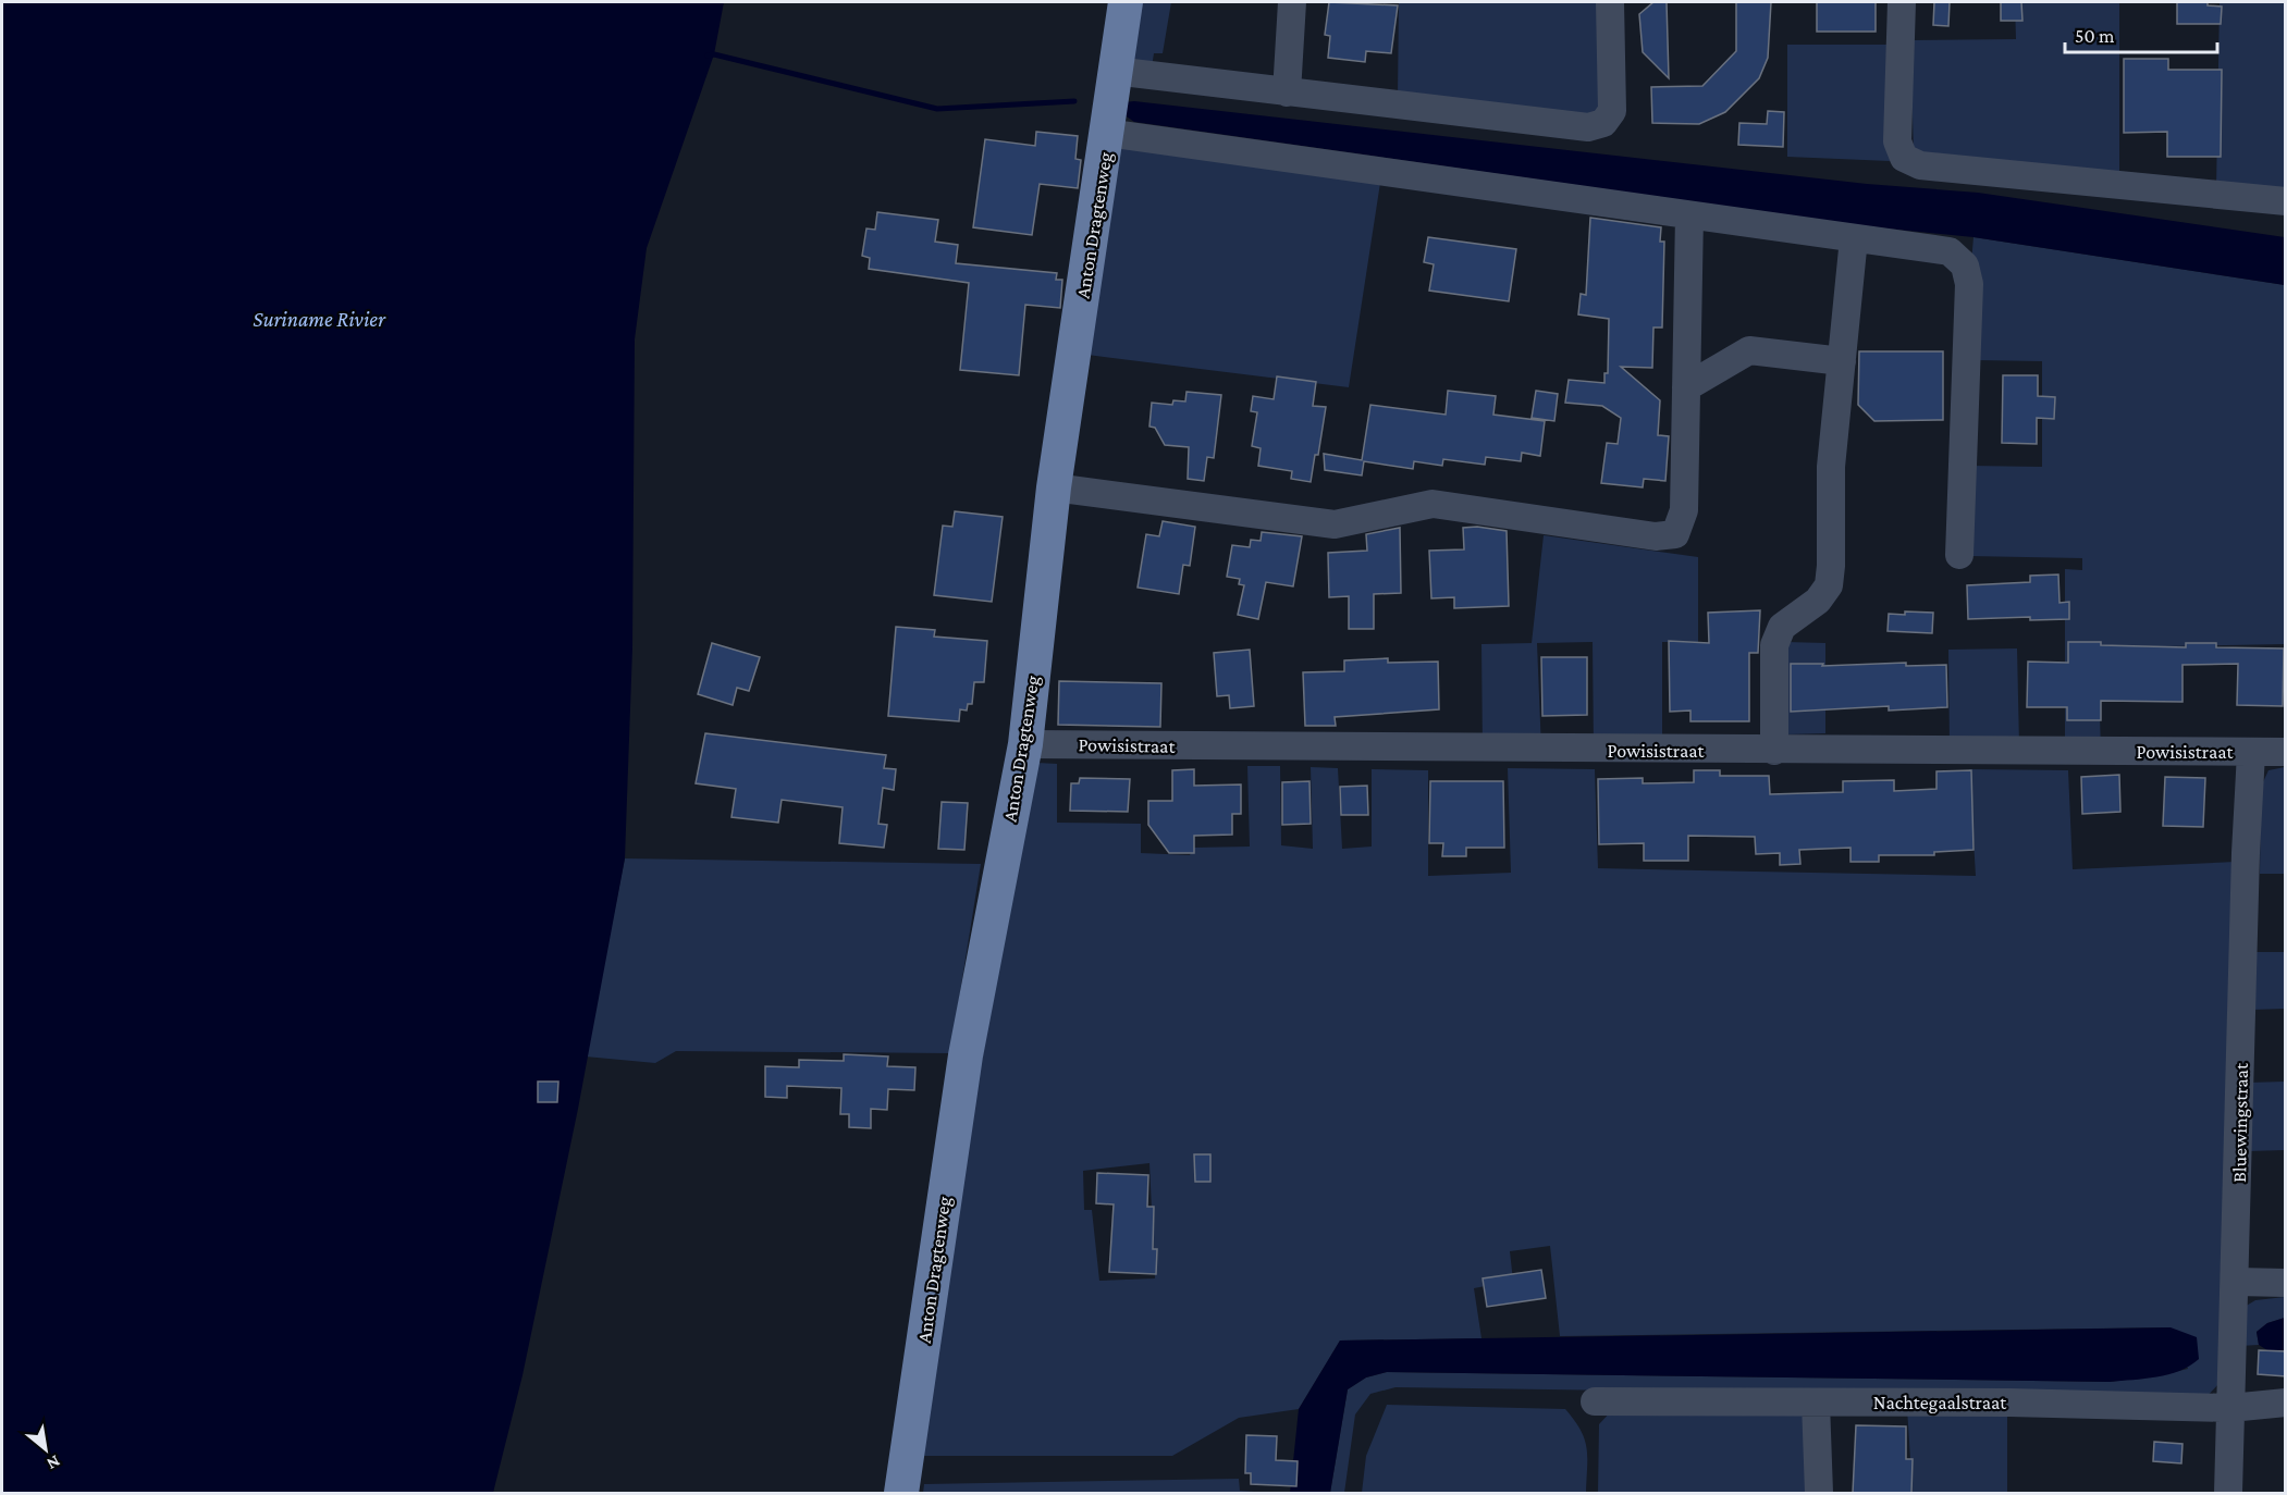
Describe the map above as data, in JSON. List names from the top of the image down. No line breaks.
{"streets":{"main road":["Anton Dragtenweg"],"street":["Powisistraat","Bluewingstraat","Nachtegaalstraat"]},"crossings":[["Anton Dragtenweg","Powisistraat"],["Powisistraat","Bluewingstraat"],["Bluewingstraat","Nachtegaalstraat"]],"water":["Suriname Rivier"],"scale_bar":"50 m","north":"bottom right"}
